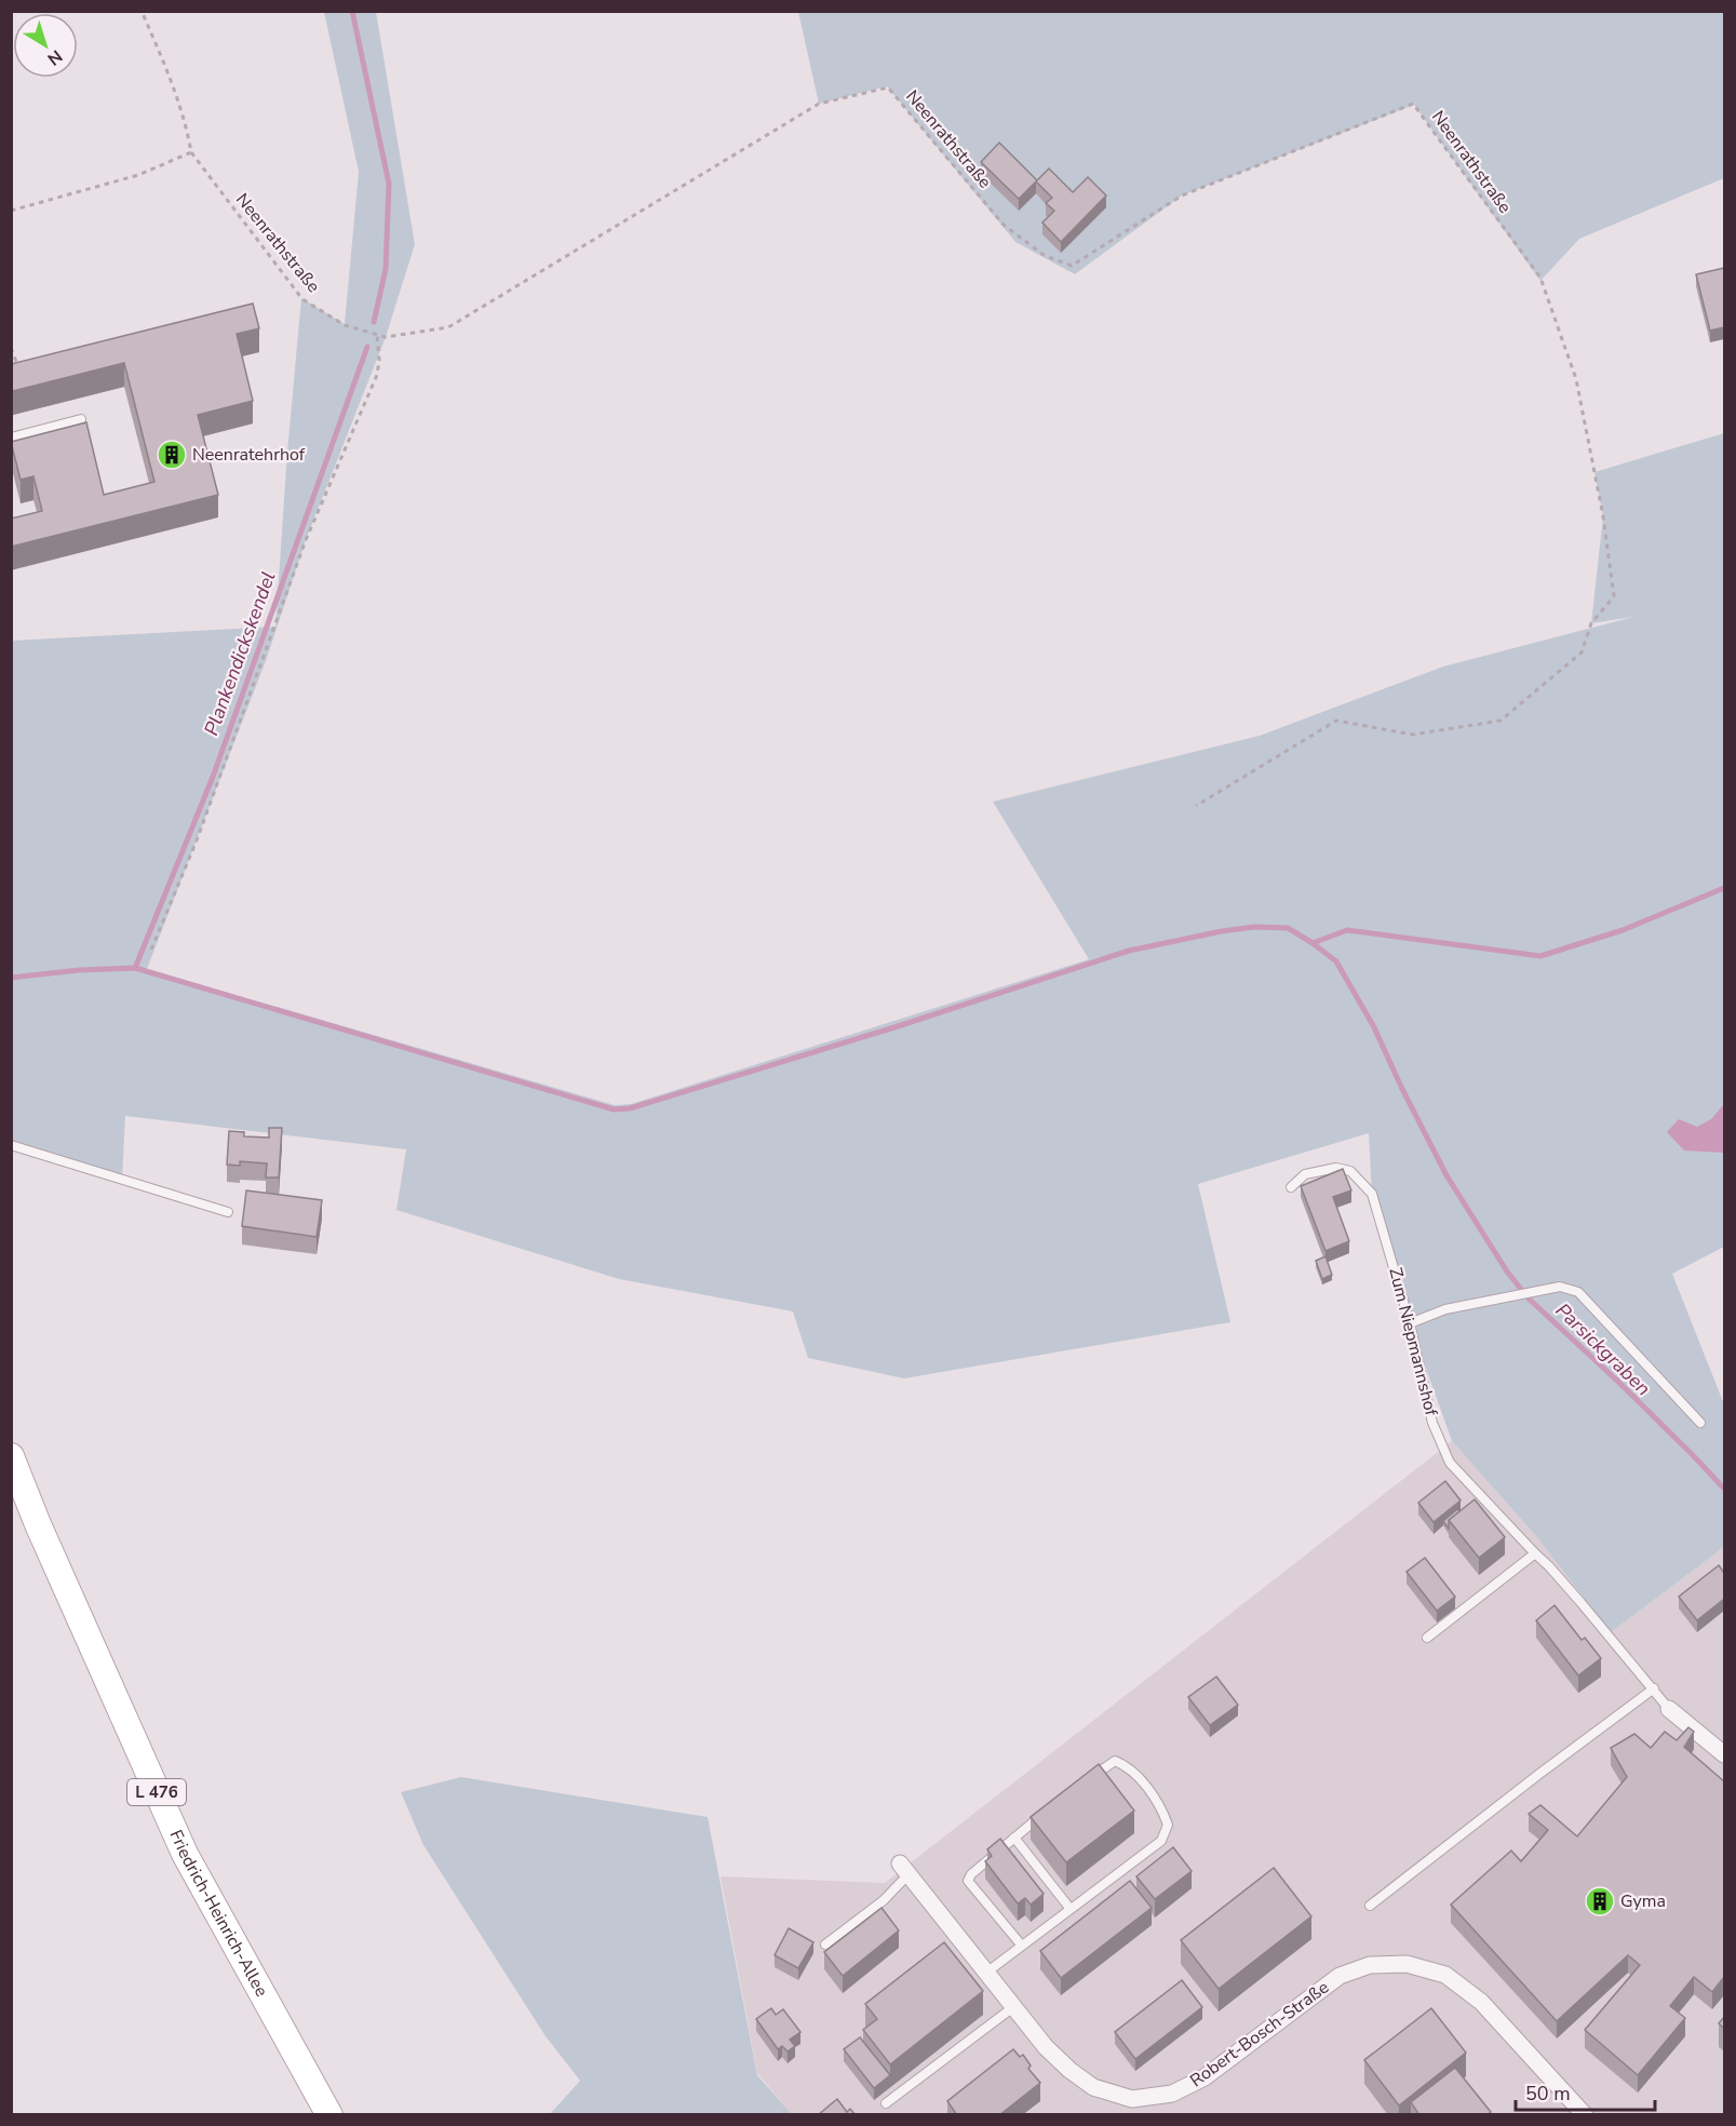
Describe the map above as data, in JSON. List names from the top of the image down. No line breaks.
{"streets":{"main road":["L 476","Friedrich-Heinrich-Allee"],"street":["Zum Niepmannshof","Robert-Bosch-Straße"],"path":["Neenrathstraße"]},"water":["Plankendickskendel","Parsickgraben"],"places":{"building":["Neenratehrhof","Gyma"]},"scale_bar":"50 m","north":"bottom right"}
